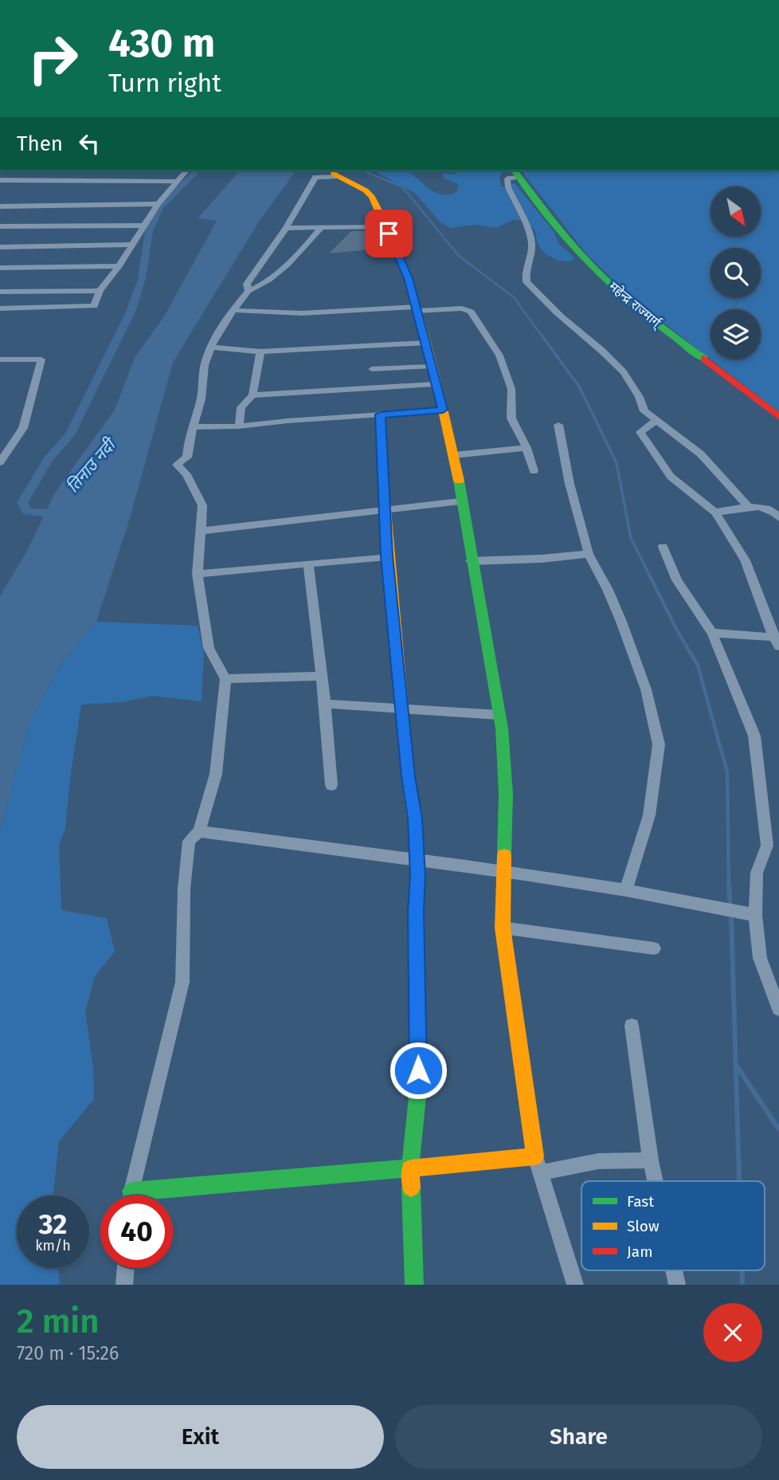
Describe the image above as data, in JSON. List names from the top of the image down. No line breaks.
{"streets":{"main road":["महेन्द्र राज्मार्ग्"]},"water":["तिनाउ नदी"],"legend":["Fast","Slow","Jam"],"north":"bottom right","page":{"turn":["430 m","Turn right"],"then":"Then","speed":"32 km/h","limit":"40","heading":["2 min","720 m · 15:26"],"buttons":["Exit","Share"]}}
